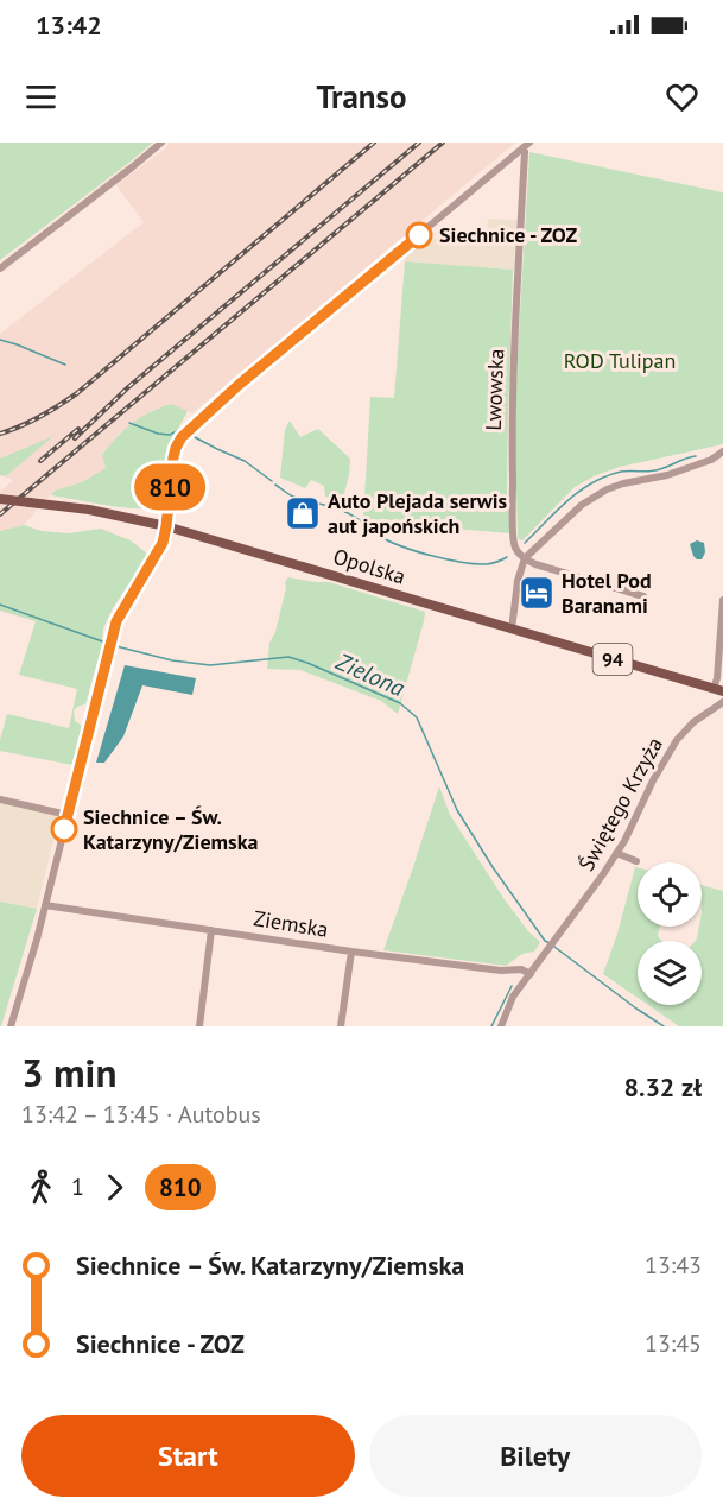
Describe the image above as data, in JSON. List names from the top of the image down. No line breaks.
{"streets":{"main road":["Opolska","94"],"street":["Lwowska","Świętego Krzyża","Ziemska"]},"crossings":[["Świętego Krzyża","Ziemska"]],"water":["Zielona"],"parks":["ROD Tulipan"],"places":{"other":["Siechnice - ZOZ","Siechnice – Św. Katarzyny/Ziemska"],"shop":["Auto Plejada serwis aut japońskich"],"hotel":["Hotel Pod Baranami"]},"lines":["bus line 810"],"page":{"status":"13:42","header":"Transo","on_map":"810","heading":["3 min","13:42 – 13:45 · Autobus","8.32 zł"],"legs":["1","810"],"list":[{"name":"Siechnice – Św. Katarzyny/Ziemska","value":"13:43"},{"name":"Siechnice - ZOZ","value":"13:45"}],"buttons":["Start","Bilety"]}}
